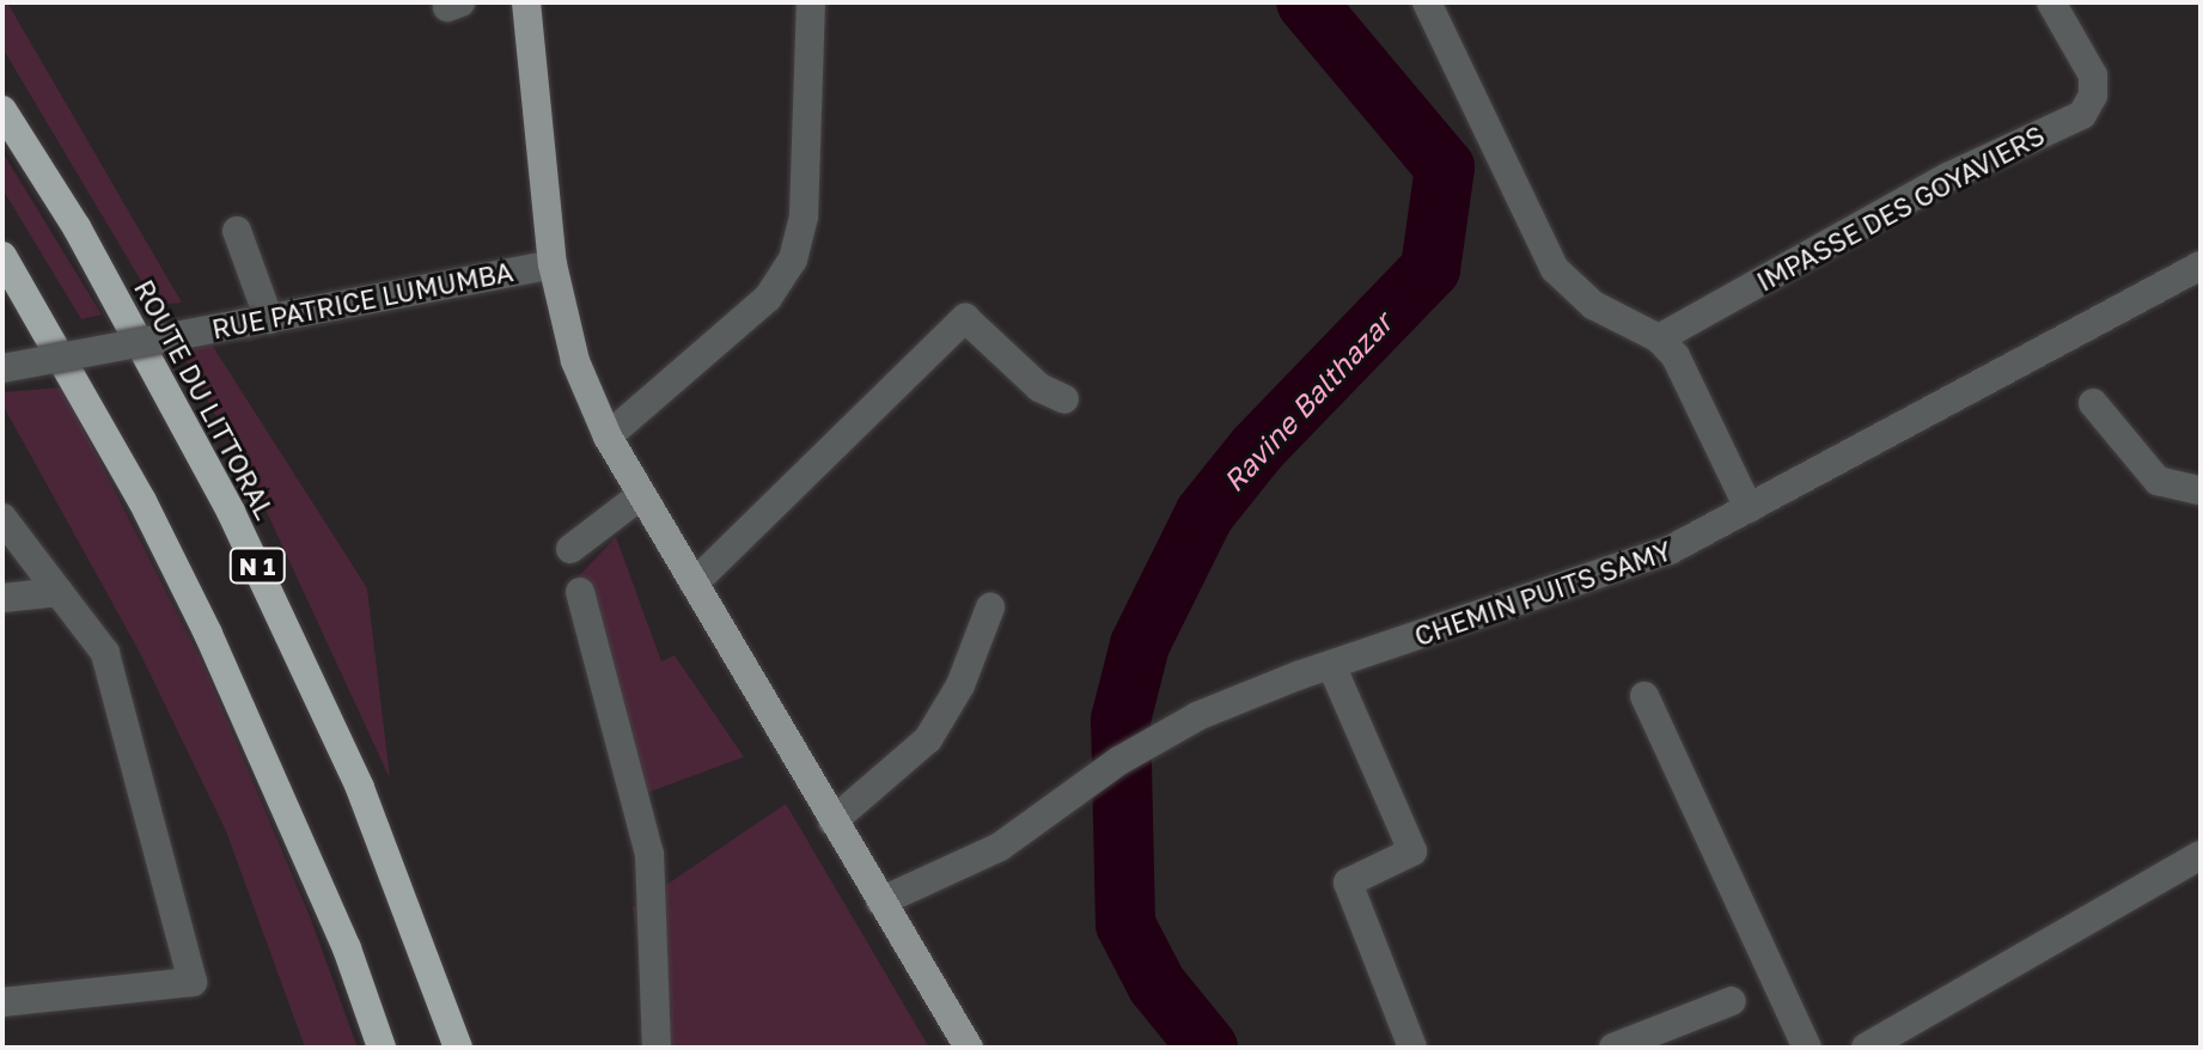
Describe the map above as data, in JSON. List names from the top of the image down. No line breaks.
{"streets":{"highway":["ROUTE DU LITTORAL","N 1"],"street":["IMPASSE DES GOYAVIERS","RUE PATRICE LUMUMBA","CHEMIN PUITS SAMY"]},"water":["Ravine Balthazar"]}
